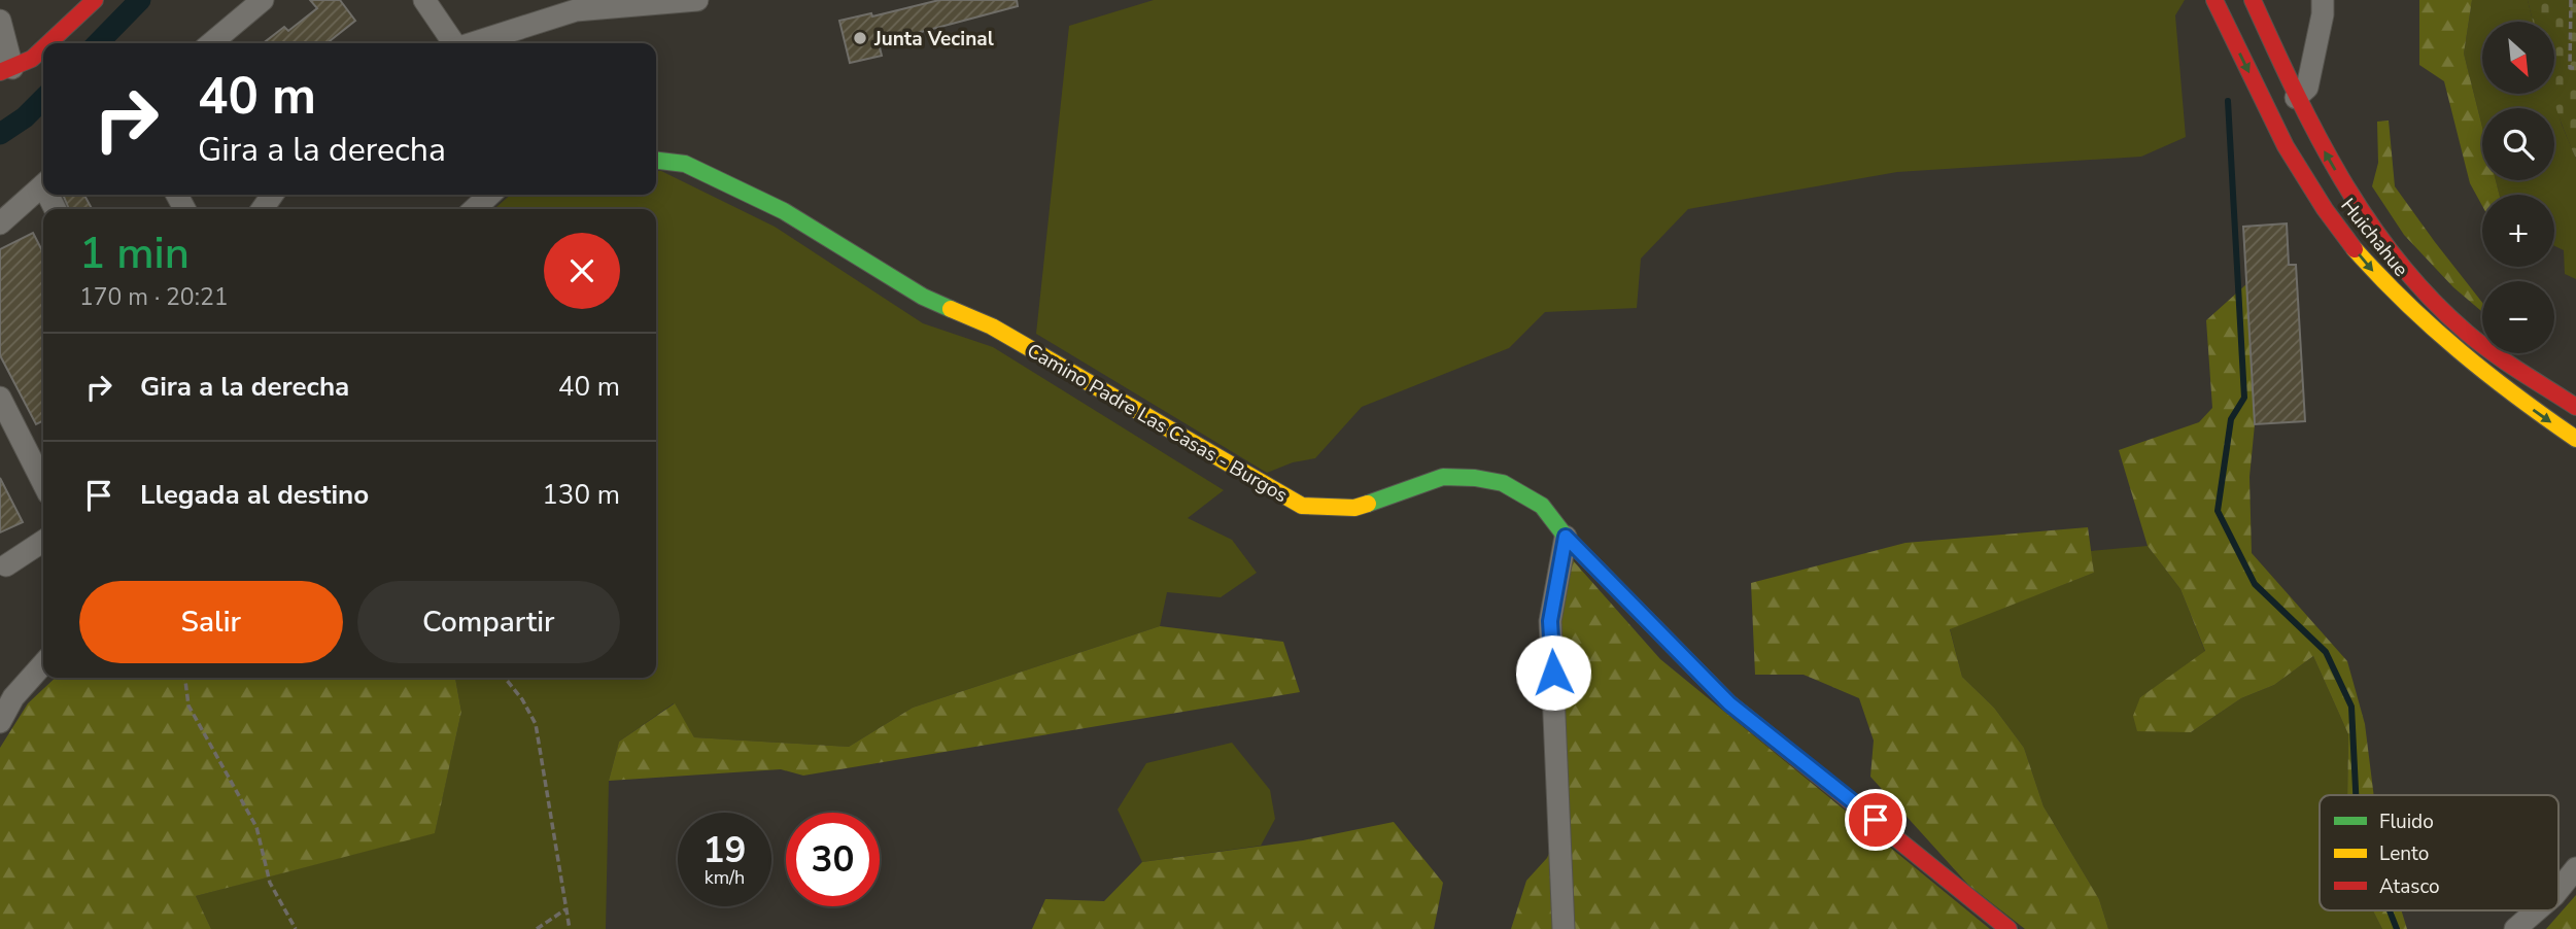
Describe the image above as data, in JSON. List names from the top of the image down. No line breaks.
{"streets":{"street":["Huichahue","Camino Padre Las Casas - Burgos"]},"places":["Junta Vecinal"],"legend":["Fluido","Lento","Atasco"],"north":"bottom right","page":{"map_buttons":["+","−"],"turn":["40 m","Gira a la derecha"],"heading":["1 min","170 m · 20:21"],"list":[{"name":"Gira a la derecha","value":"40 m"},{"name":"Llegada al destino","value":"130 m"}],"buttons":["Salir","Compartir"],"speed":"19 km/h","limit":"30"}}
